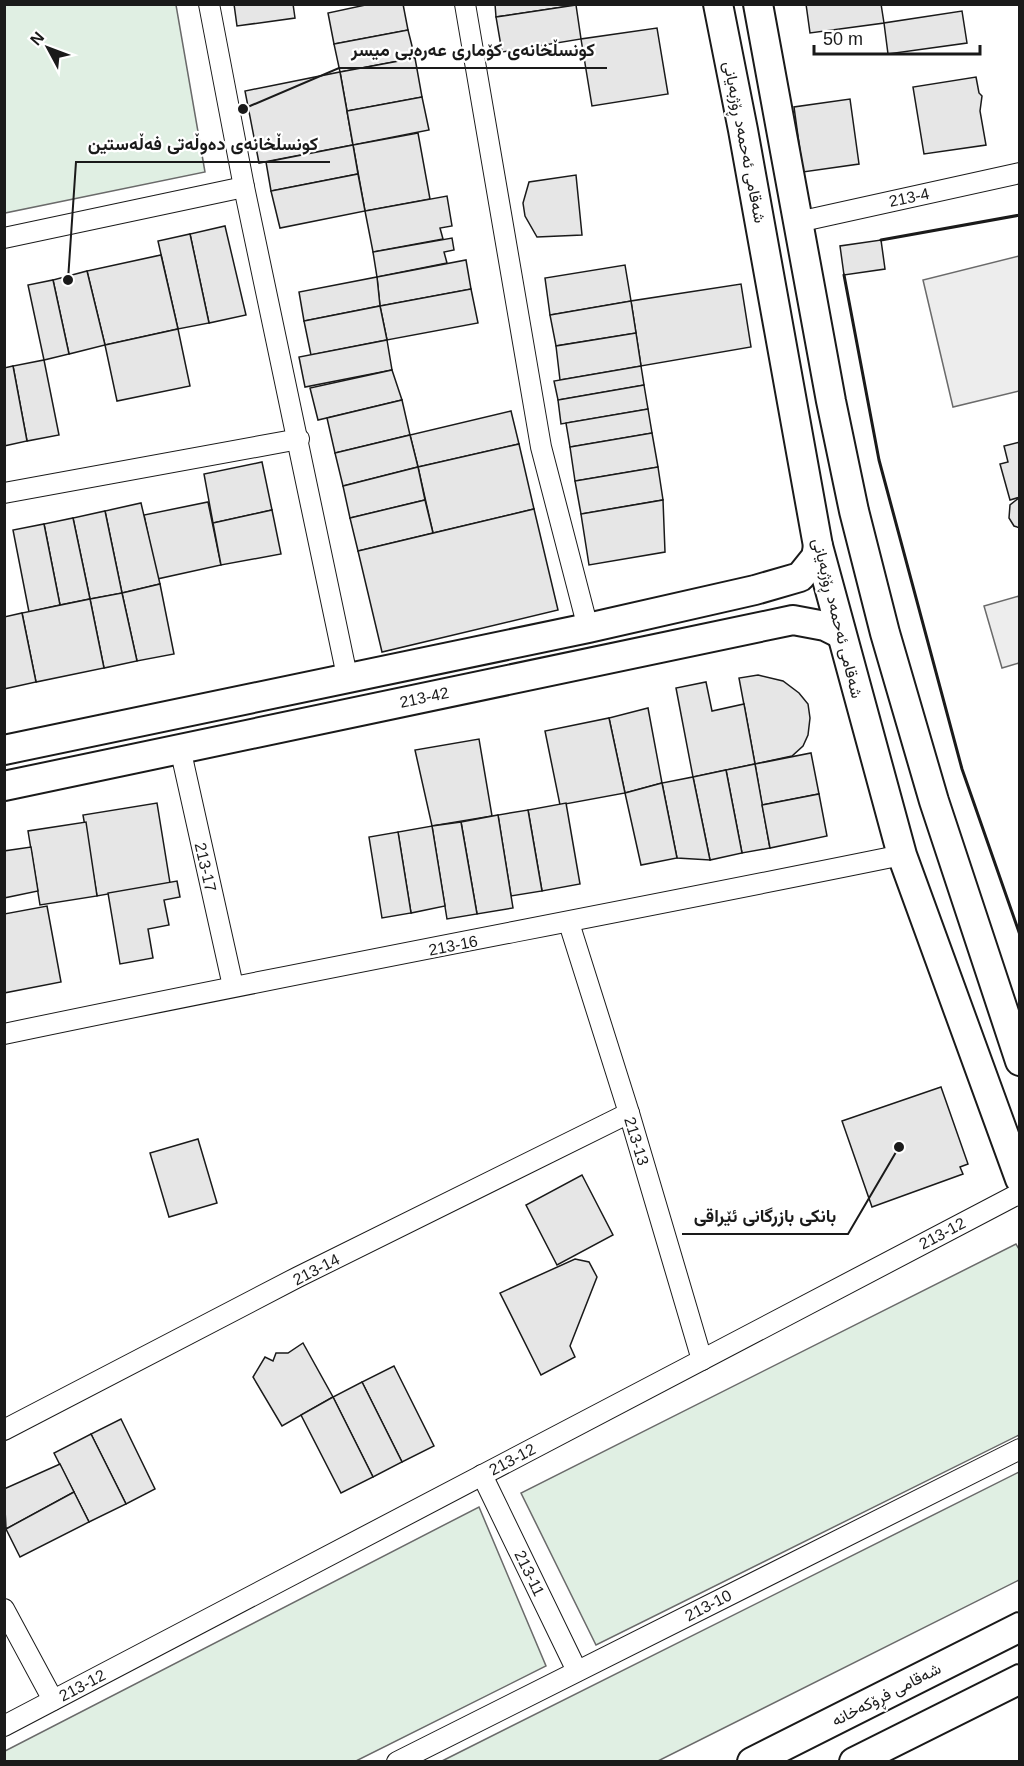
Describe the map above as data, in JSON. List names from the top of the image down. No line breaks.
{"streets":{"street":["شەقامی ئەحمەد ڕۆژبەیانی","213-4","213-42","213-17","213-16","213-13","213-12","213-14","213-11","213-10","شەقامی فڕۆکەخانە"]},"crossings":[["شەقامی ئەحمەد ڕۆژبەیانی","213-42"],["شەقامی ئەحمەد ڕۆژبەیانی","213-16"],["213-42","213-17"],["213-17","213-16"],["213-16","213-13"],["213-13","213-12"],["213-13","213-14"],["213-12","213-11"],["213-11","213-10"]],"places":["کونسڵخانەی کۆماری عەرەبی میسر","کونسڵخانەی دەوڵەتی فەڵەستین","بانکی بازرگانی ئێراقی"],"scale_bar":"50 m","north":"top left"}
